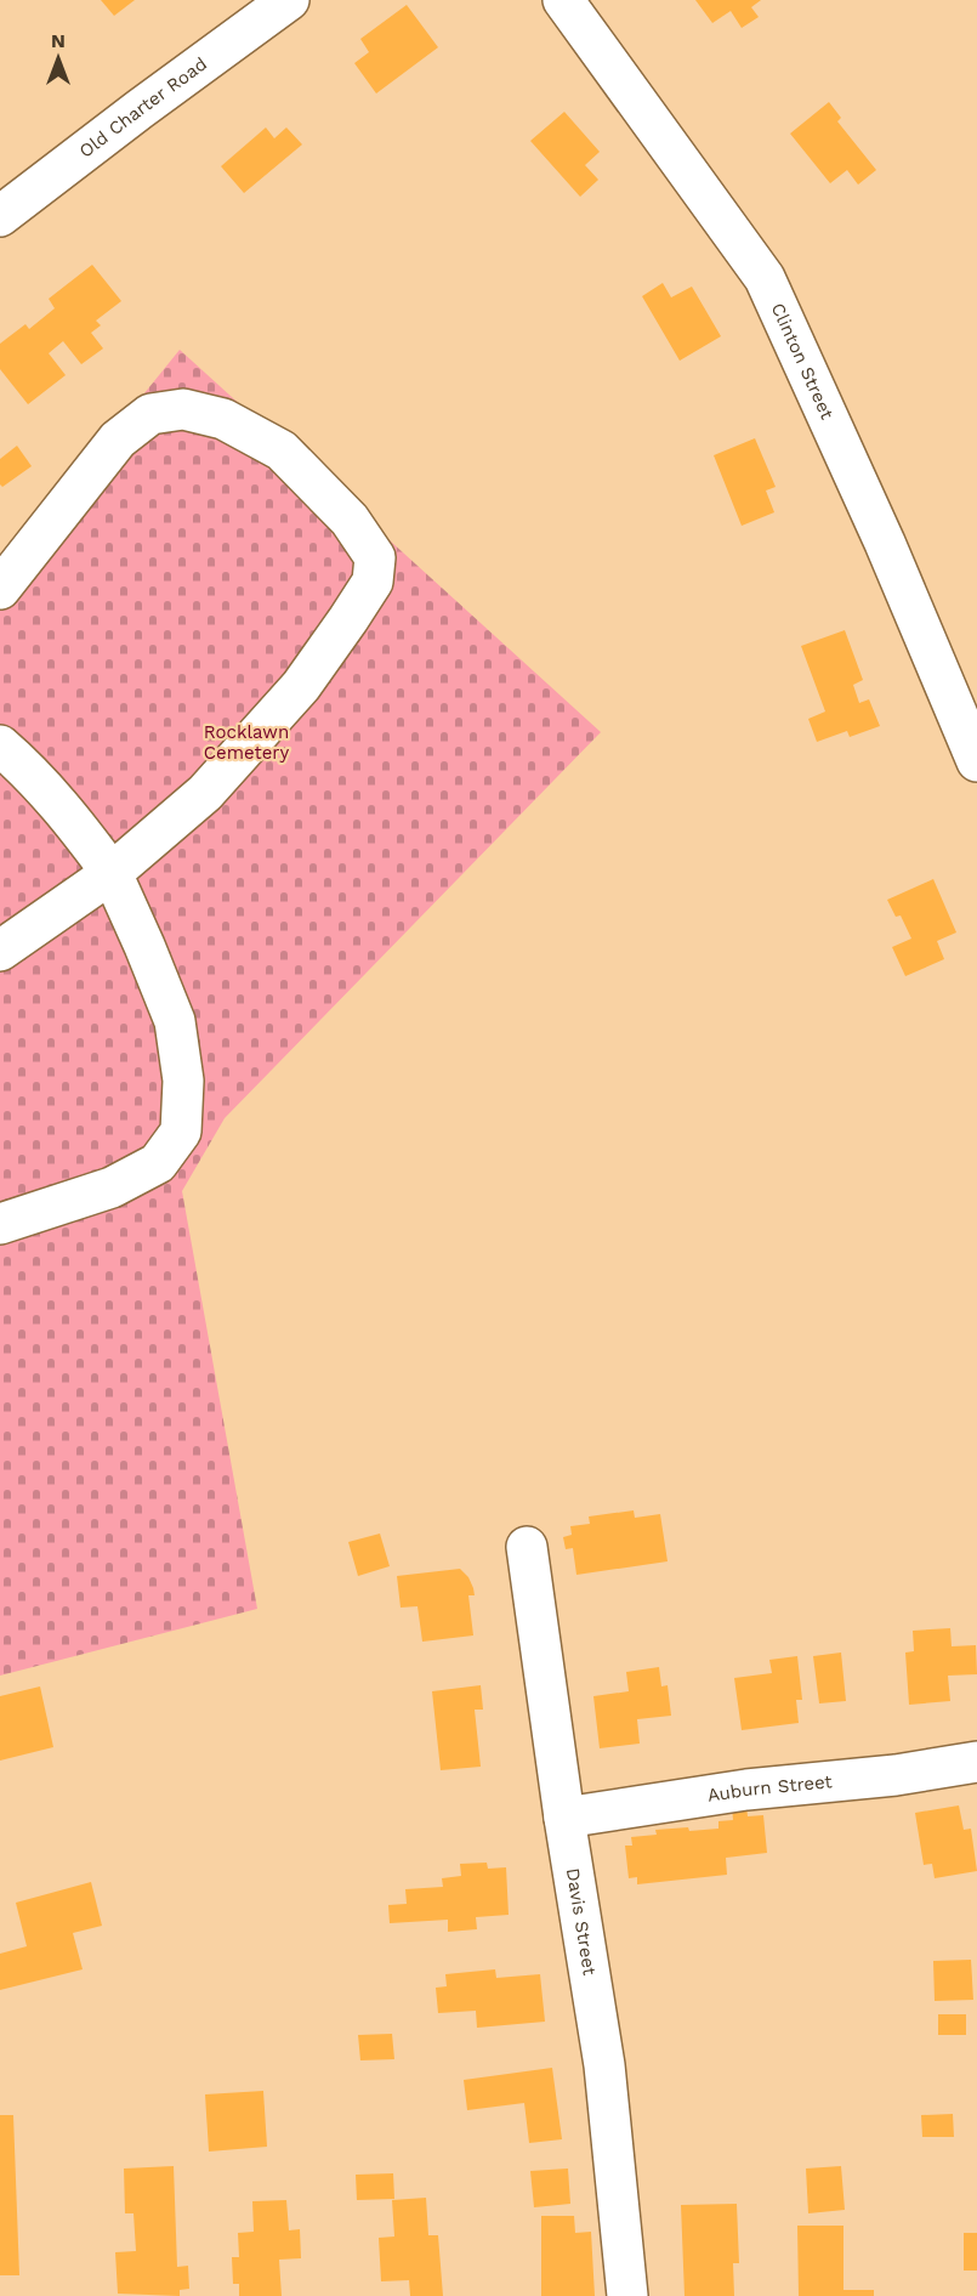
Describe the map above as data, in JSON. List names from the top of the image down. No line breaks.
{"streets":{"street":["Old Charter Road","Clinton Street","Auburn Street","Davis Street"]},"crossings":[["Auburn Street","Davis Street"]],"parks":["Rocklawn Cemetery"],"north":"top"}
